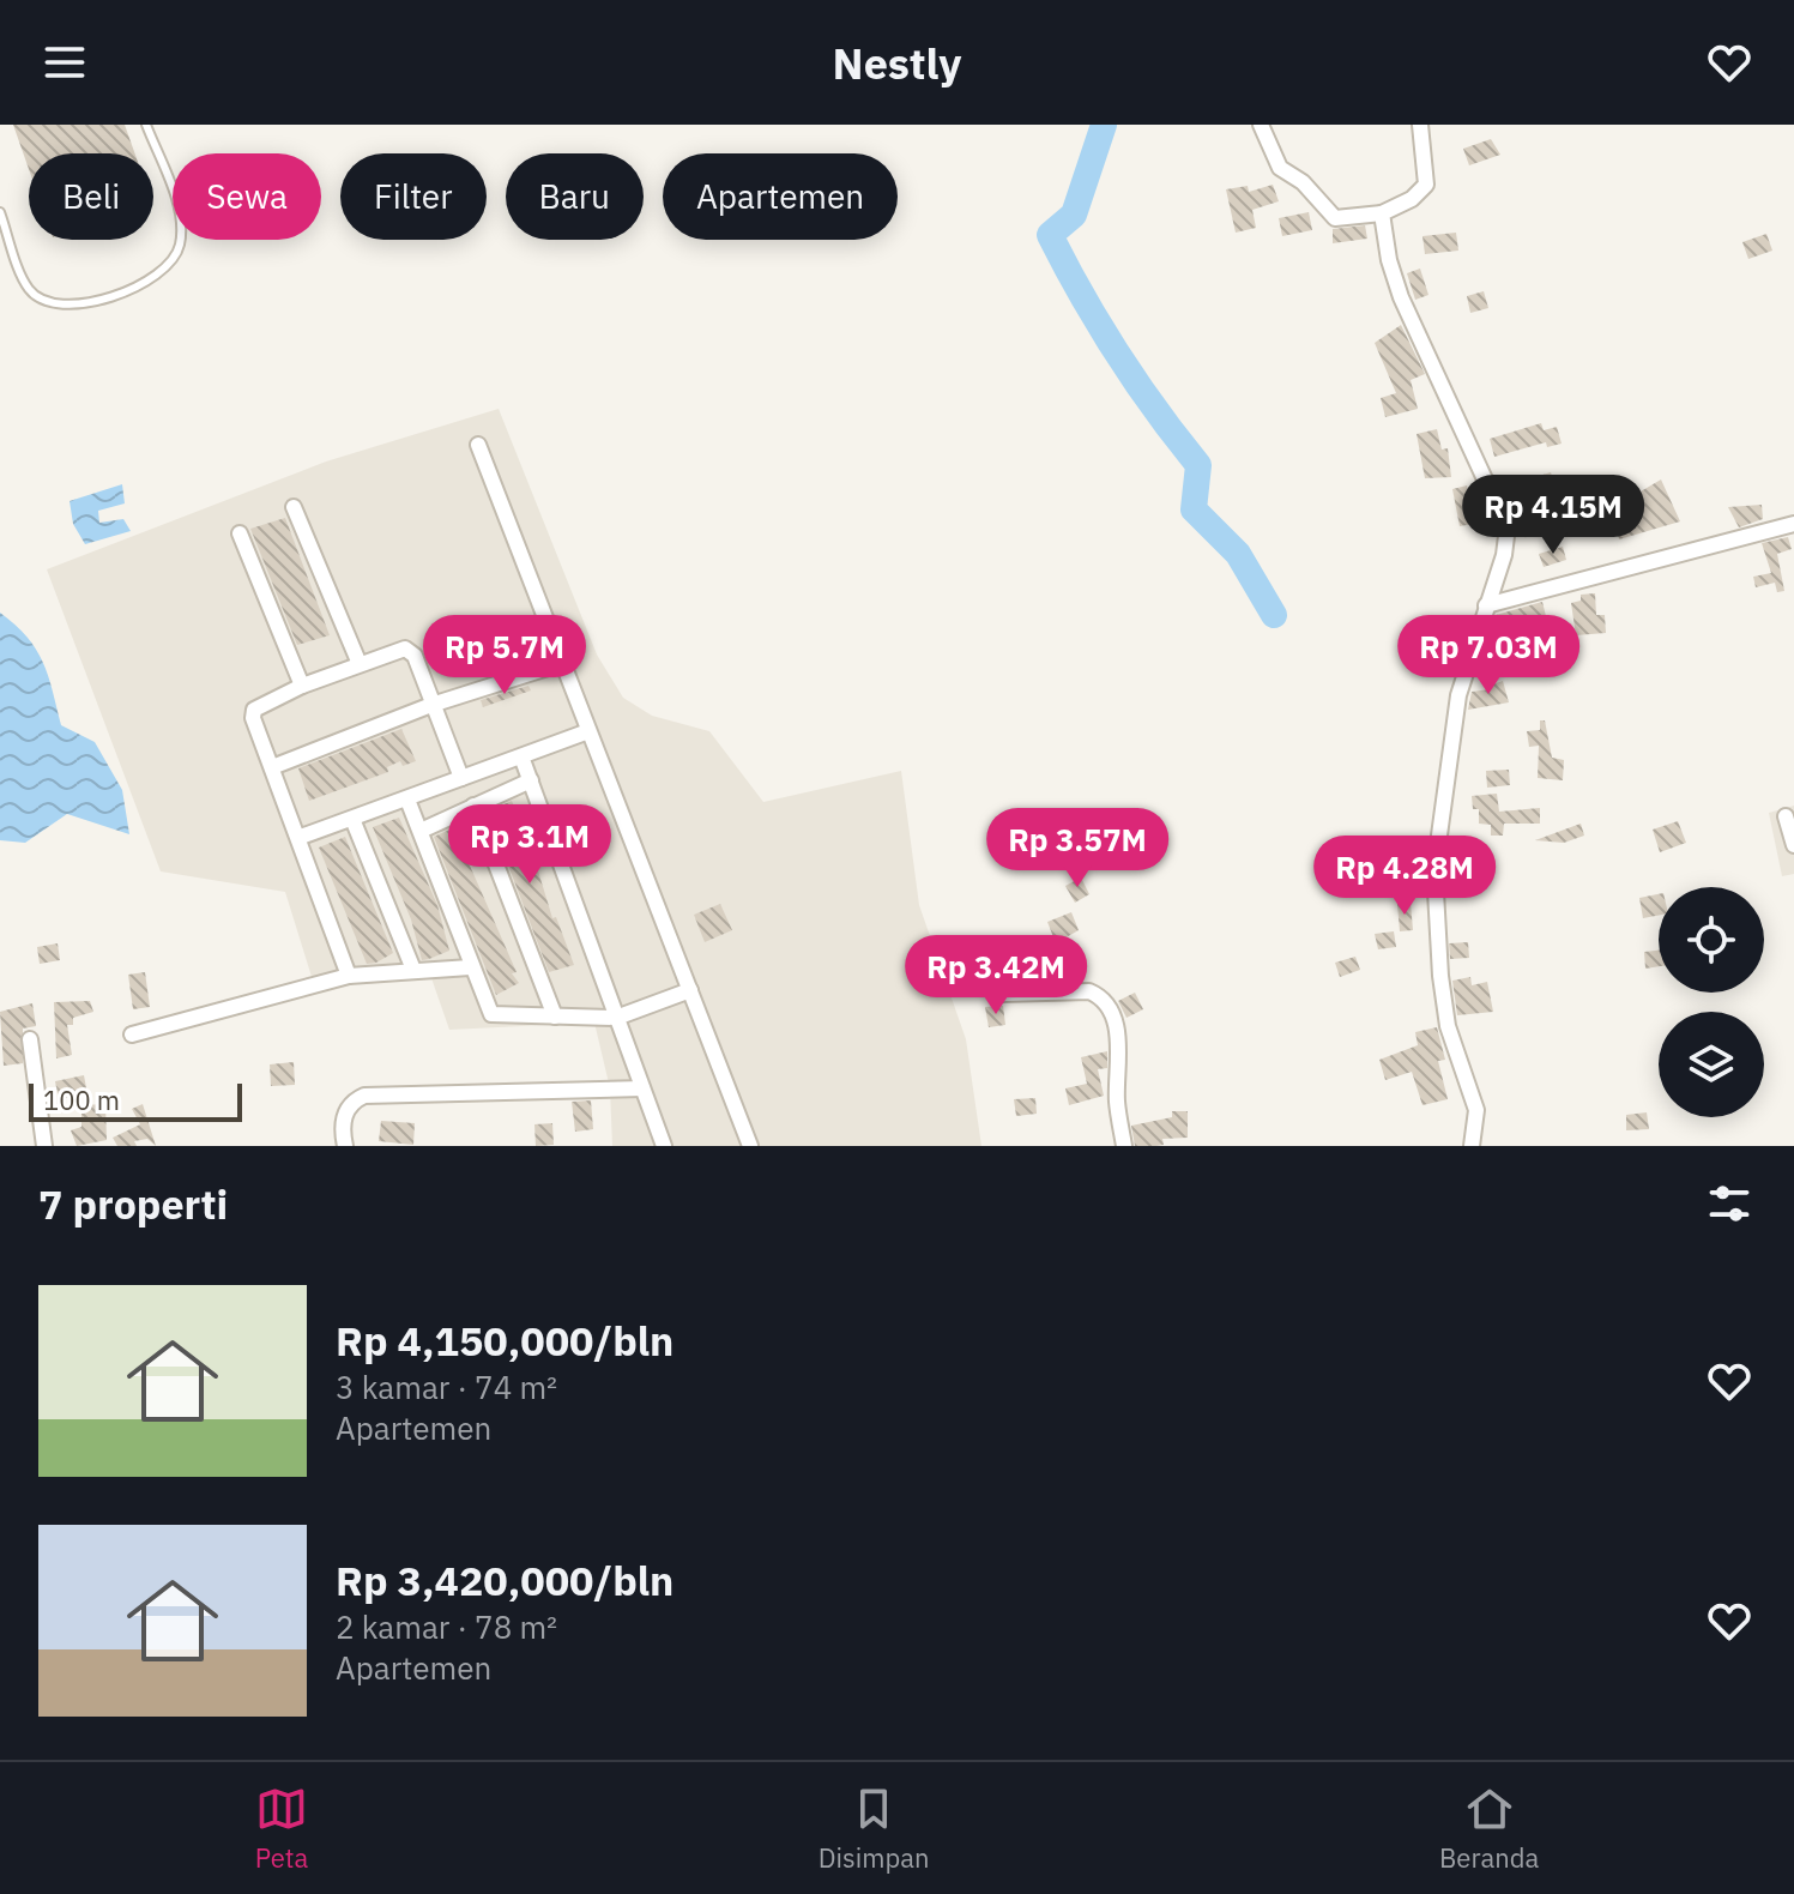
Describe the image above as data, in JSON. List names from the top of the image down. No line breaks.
{"scale_bar":"100 m","page":{"header":"Nestly","chip":["Beli","Sewa","Filter","Baru","Apartemen"],"price":["Rp 4.15M","Rp 5.7M","Rp 7.03M","Rp 3.1M","Rp 3.57M","Rp 4.28M","Rp 3.42M"],"scale":"100 m","heading":"7 properti","list":[{"name":"Rp 4,150,000/bln","note":"3 kamar · 74 m² · Apartemen"},{"name":"Rp 3,420,000/bln","note":"2 kamar · 78 m² · Apartemen"}],"tabs":["Peta","Disimpan","Beranda"]}}
